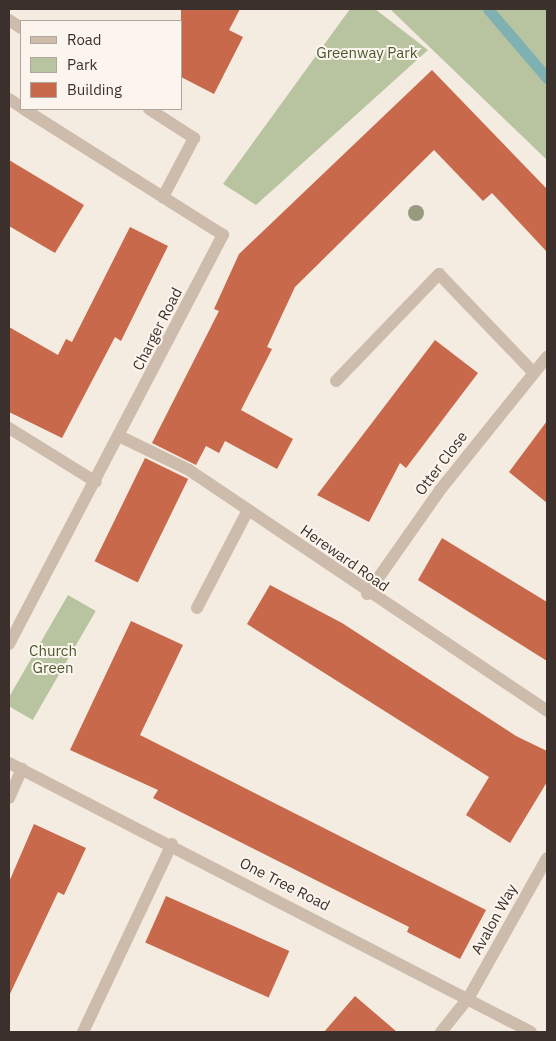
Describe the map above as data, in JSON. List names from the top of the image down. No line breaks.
{"streets":{"street":["Charger Road","Otter Close","Hereward Road","One Tree Road","Avalon Way"]},"crossings":[["Charger Road","Hereward Road"],["Otter Close","Hereward Road"],["One Tree Road","Avalon Way"]],"parks":["Greenway Park","Church Green"],"legend":["Road","Park","Building"]}
